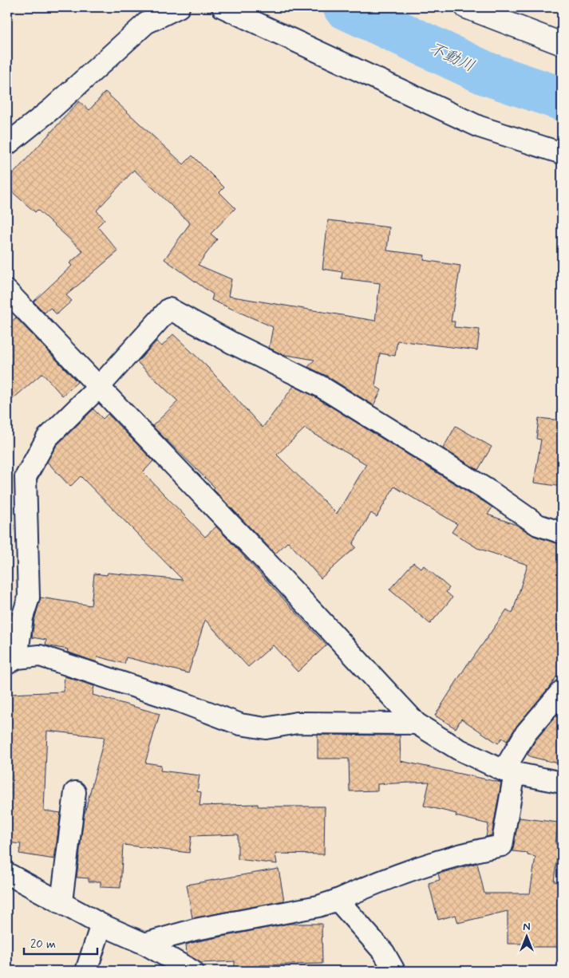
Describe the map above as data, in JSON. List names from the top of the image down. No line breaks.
{"water":["不動川"],"scale_bar":"20 m","north":"top"}
